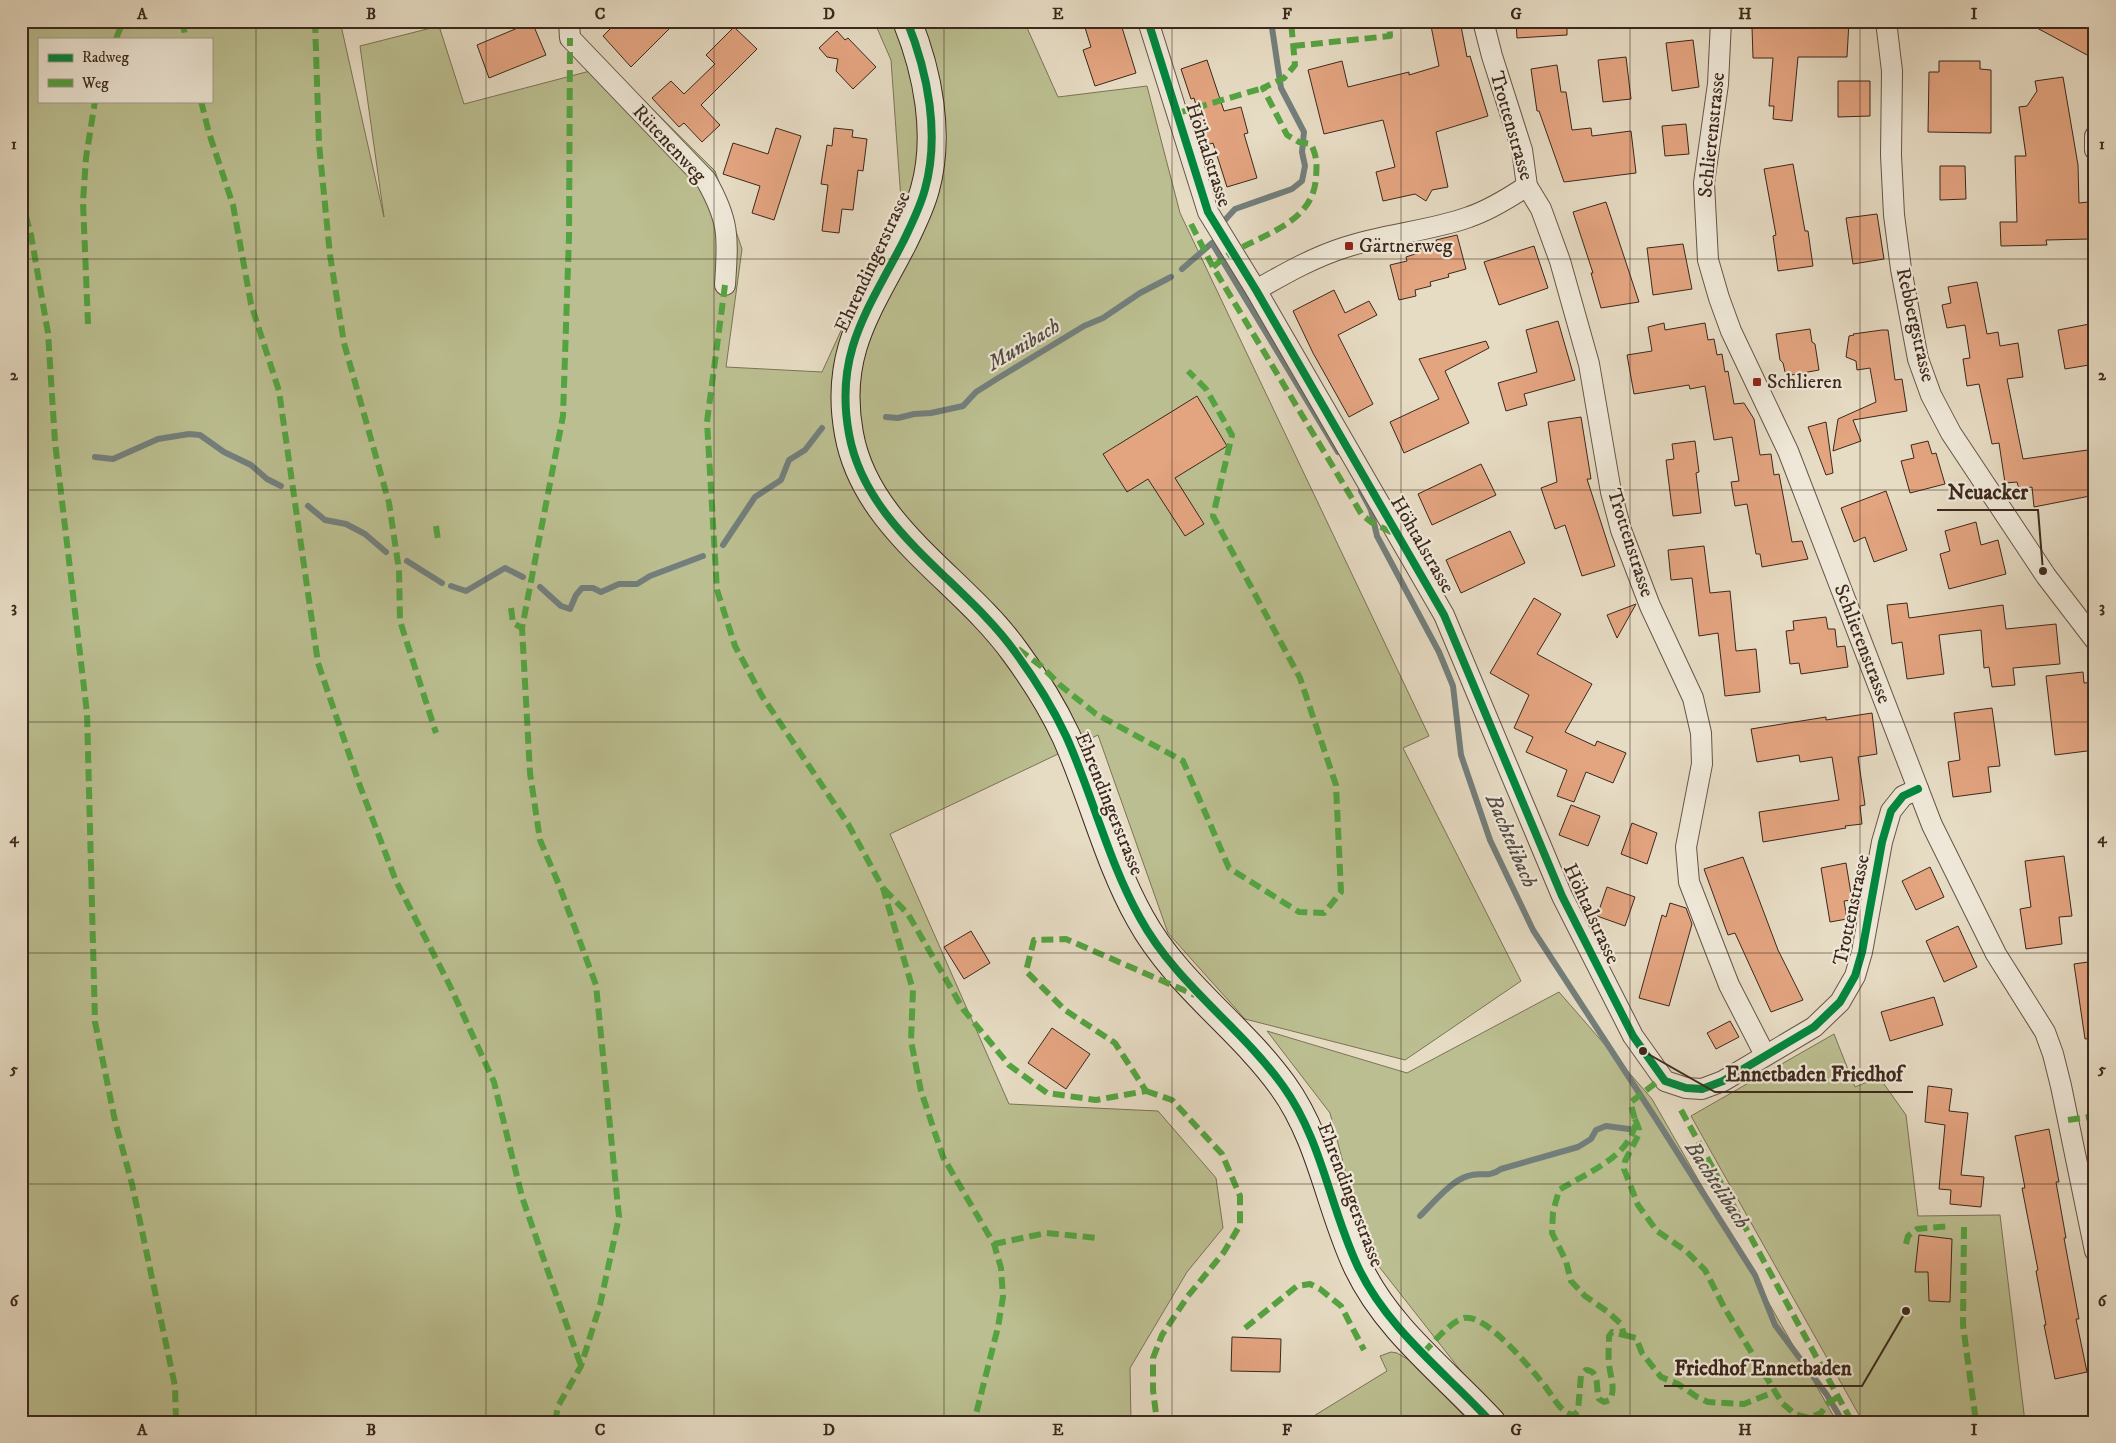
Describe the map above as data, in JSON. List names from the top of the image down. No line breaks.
{"streets":{"main road":["Ehrendingerstrasse"],"street":["Trottenstrasse","Schlierenstrasse","Rütenenweg","Höhtalstrasse","Rebbergstrasse"]},"crossings":[["Trottenstrasse","Schlierenstrasse"],["Trottenstrasse","Höhtalstrasse"]],"water":["Munibach","Bachtelibach"],"places":{"transit":["Gärtnerweg","Schlieren"],"other":["Neuacker","Ennetbaden Friedhof","Friedhof Ennetbaden"]},"legend":["Radweg","Weg"],"grid":{"columns":["A","B","C","D","E","F","G","H","I"],"rows":["1","2","3","4","5","6"]}}
